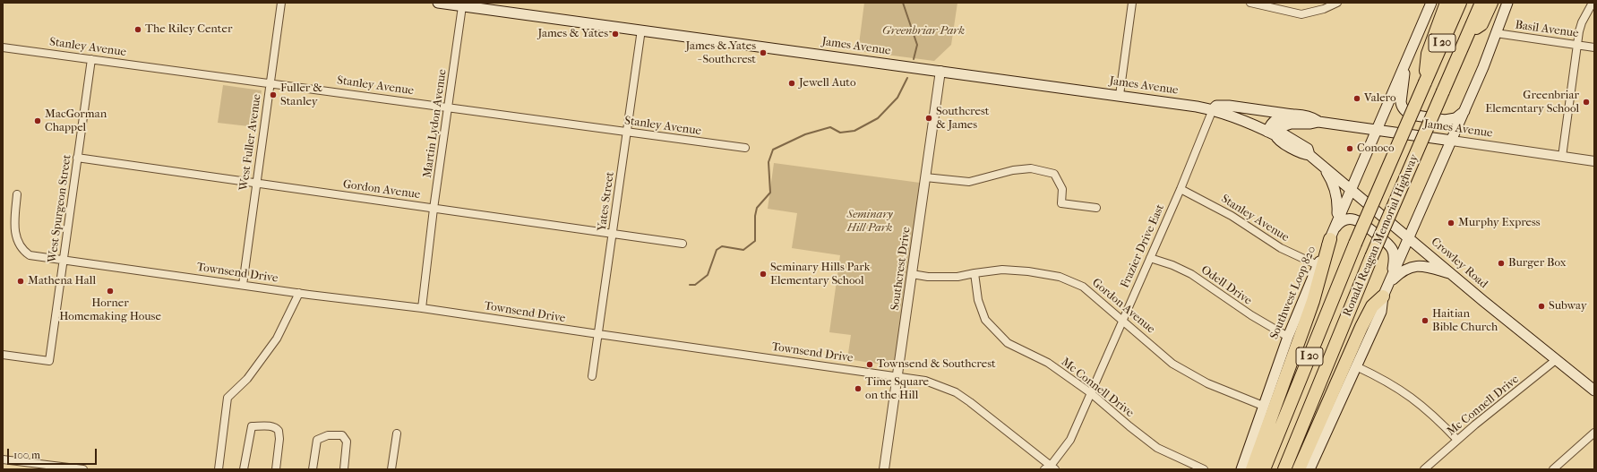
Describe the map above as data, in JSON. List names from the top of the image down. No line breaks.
{"streets":{"highway":["I 20","Ronald Reagan Memorial Highway"],"main road":["James Avenue","Crowley Road","Southwest Loop 820"],"street":["Basil Avenue","Stanley Avenue","Martin Lydon Avenue","West Fuller Avenue","Gordon Avenue","Yates Street","West Spurgeon Street","Frazier Drive East","Southcrest Drive","Townsend Drive","Odell Drive","Mc Connell Drive"]},"crossings":[["James Avenue","Martin Lydon Avenue"],["James Avenue","Yates Street"],["James Avenue","Frazier Drive East"],["James Avenue","Crowley Road"],["James Avenue","Southcrest Drive"],["James Avenue","Southwest Loop 820"],["Stanley Avenue","Martin Lydon Avenue"],["Stanley Avenue","West Fuller Avenue"],["Stanley Avenue","Yates Street"],["Stanley Avenue","West Spurgeon Street"],["Stanley Avenue","Frazier Drive East"],["Stanley Avenue","Southwest Loop 820"],["Martin Lydon Avenue","Gordon Avenue"],["Martin Lydon Avenue","Townsend Drive"],["West Fuller Avenue","Gordon Avenue"],["West Fuller Avenue","Townsend Drive"],["Gordon Avenue","Yates Street"],["Gordon Avenue","West Spurgeon Street"],["Gordon Avenue","Frazier Drive East"],["Gordon Avenue","Southcrest Drive"],["Gordon Avenue","Southwest Loop 820"],["Gordon Avenue","Mc Connell Drive"],["Yates Street","Townsend Drive"],["West Spurgeon Street","Townsend Drive"],["Frazier Drive East","Townsend Drive"],["Frazier Drive East","Odell Drive"],["Frazier Drive East","Mc Connell Drive"],["Crowley Road","Southwest Loop 820"],["Crowley Road","Mc Connell Drive"],["Southcrest Drive","Townsend Drive"],["Odell Drive","Southwest Loop 820"]],"parks":["Greenbriar Park","Seminary Hill Park"],"places":["The Riley Center","James & Yates","James & Yates - Southcrest","Jewell Auto","Fuller & Stanley","Valero","Greenbriar Elementary School","Southcrest & James","MacGorman Chappel","Conoco","Murphy Express","Burger Box","Seminary Hills Park Elementary School","Mathena Hall","Horner Homemaking House","Subway","Haitian Bible Church","Townsend & Southcrest","Time Square on the Hill"],"scale_bar":"100 m"}
